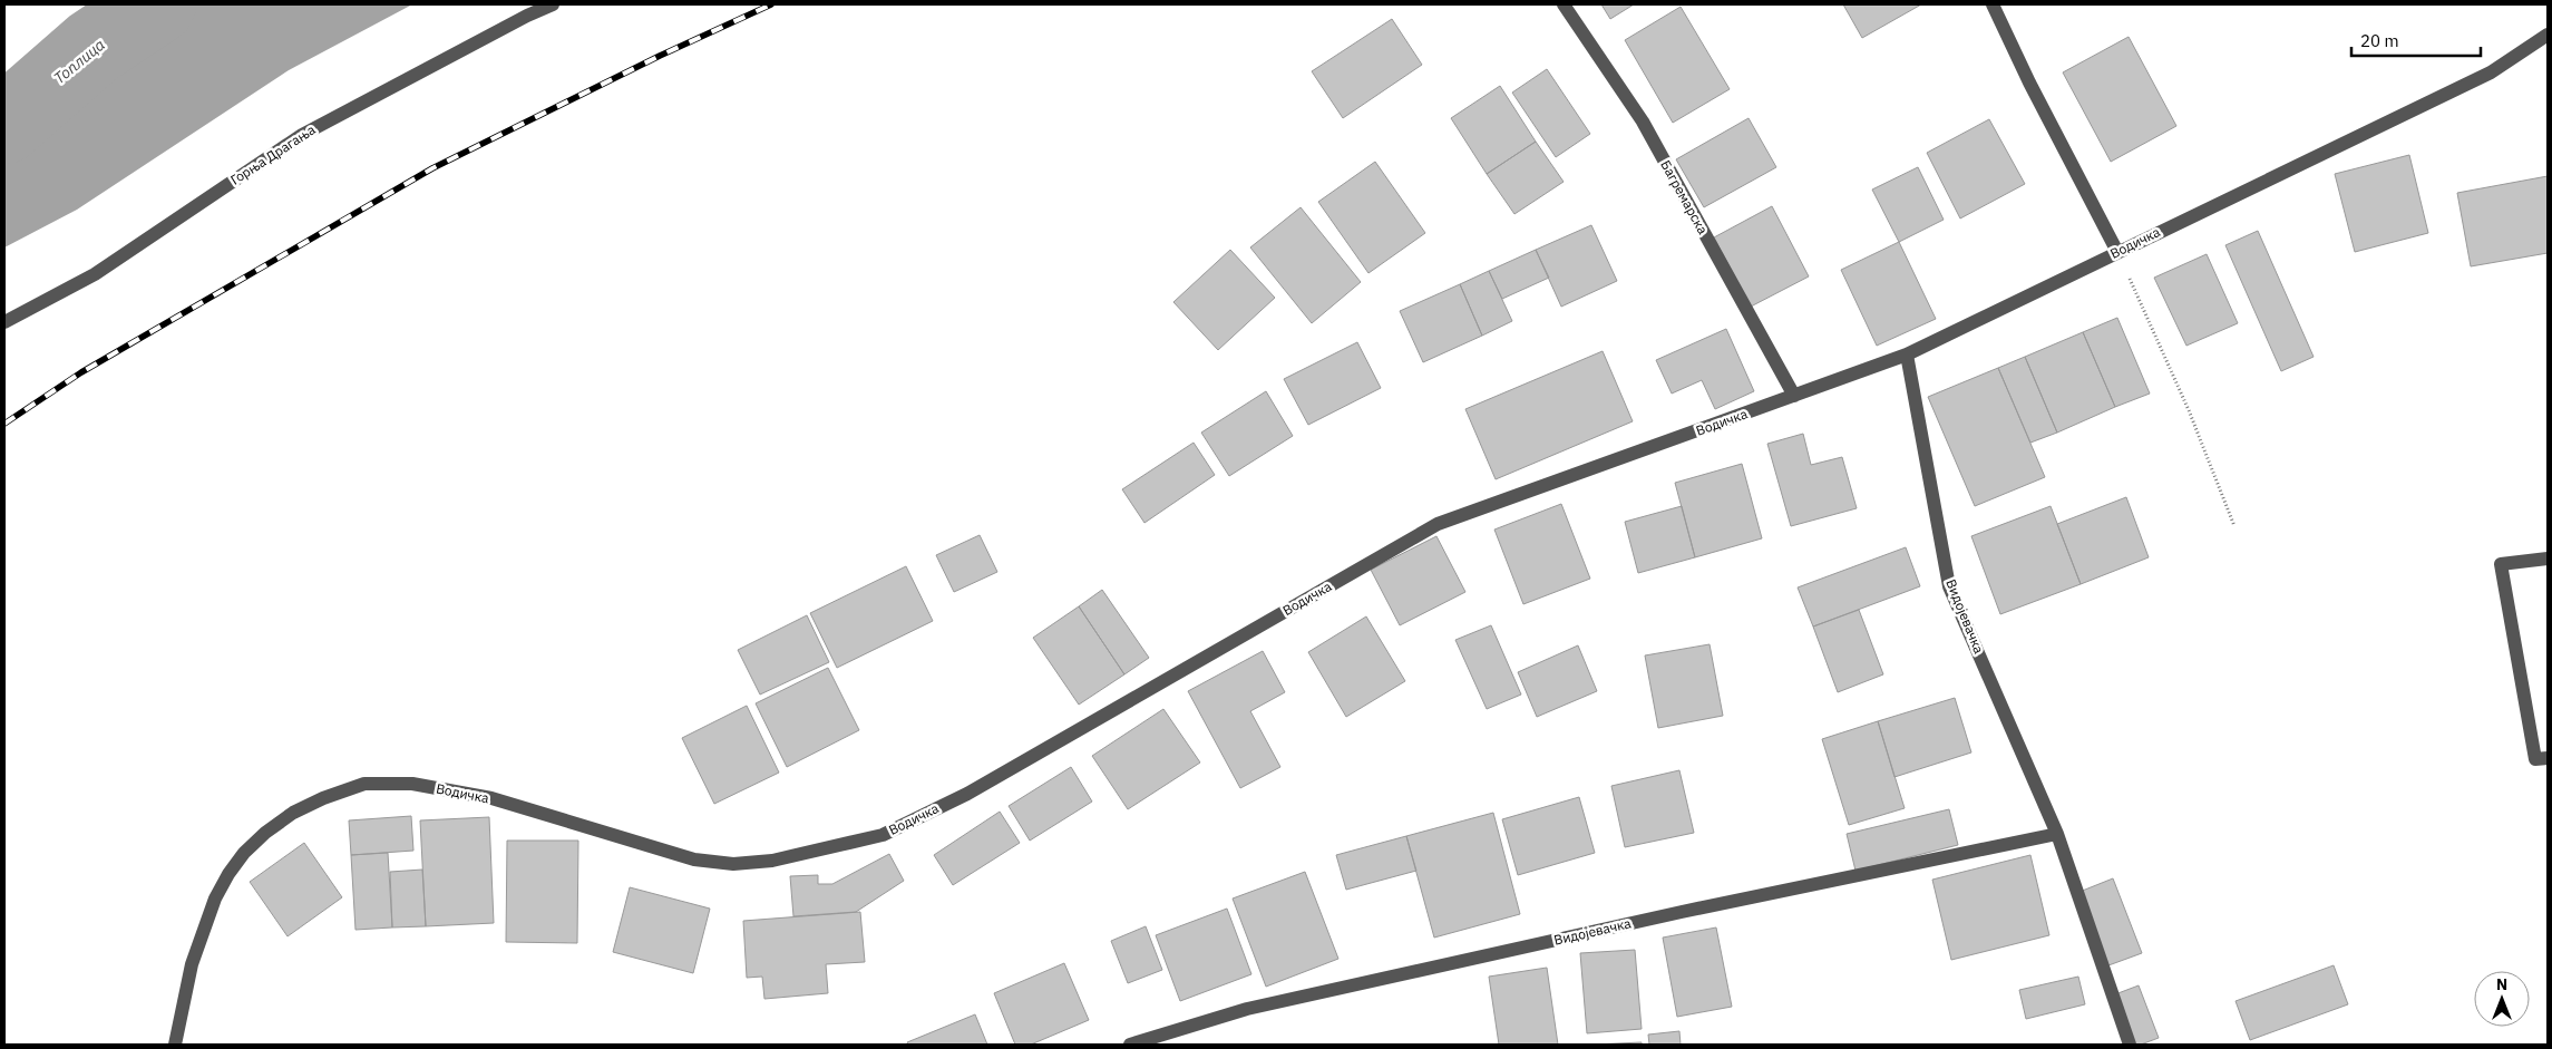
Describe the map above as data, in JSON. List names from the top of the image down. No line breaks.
{"streets":{"street":["Горња Драгања","Багремарска","Водичка","Видојевачка"]},"crossings":[["Багремарска","Водичка"],["Водичка","Видојевачка"]],"water":["Топлица"],"scale_bar":"20 m","north":"top"}
